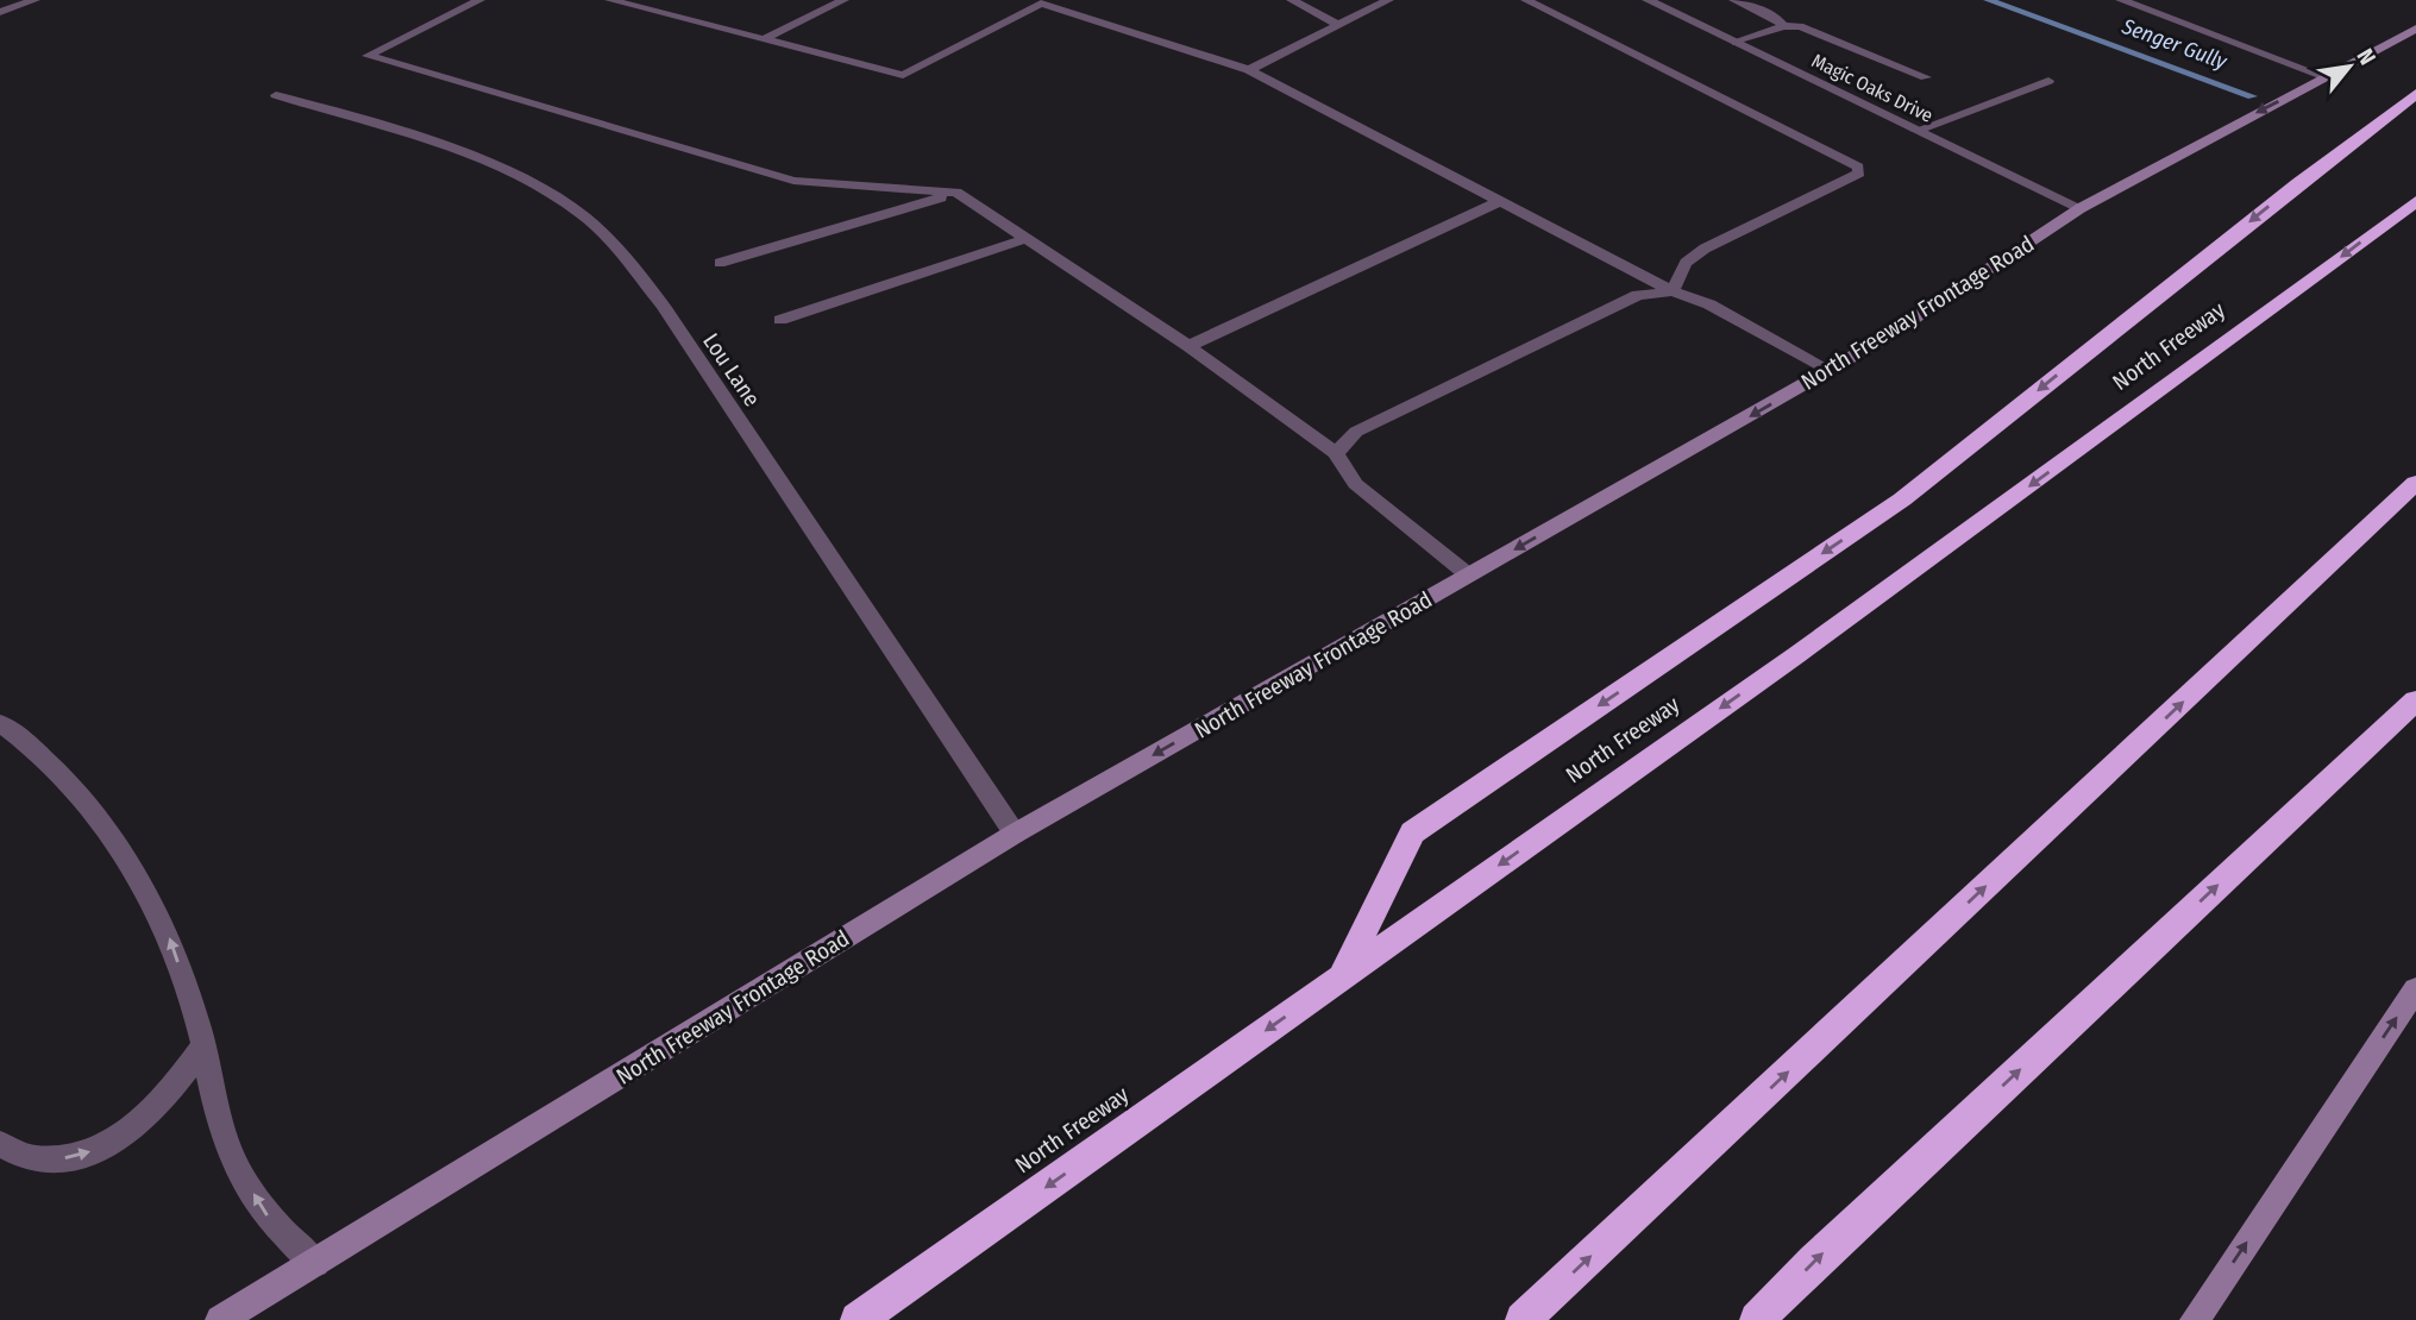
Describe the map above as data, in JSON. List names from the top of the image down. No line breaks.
{"streets":{"highway":["North Freeway"],"main road":["North Freeway Frontage Road"],"street":["Magic Oaks Drive","Lou Lane"]},"crossings":[["Magic Oaks Drive","North Freeway Frontage Road"],["North Freeway Frontage Road","Lou Lane"]],"one_way":["North Freeway Frontage Road"],"water":["Senger Gully"],"north":"top right"}
